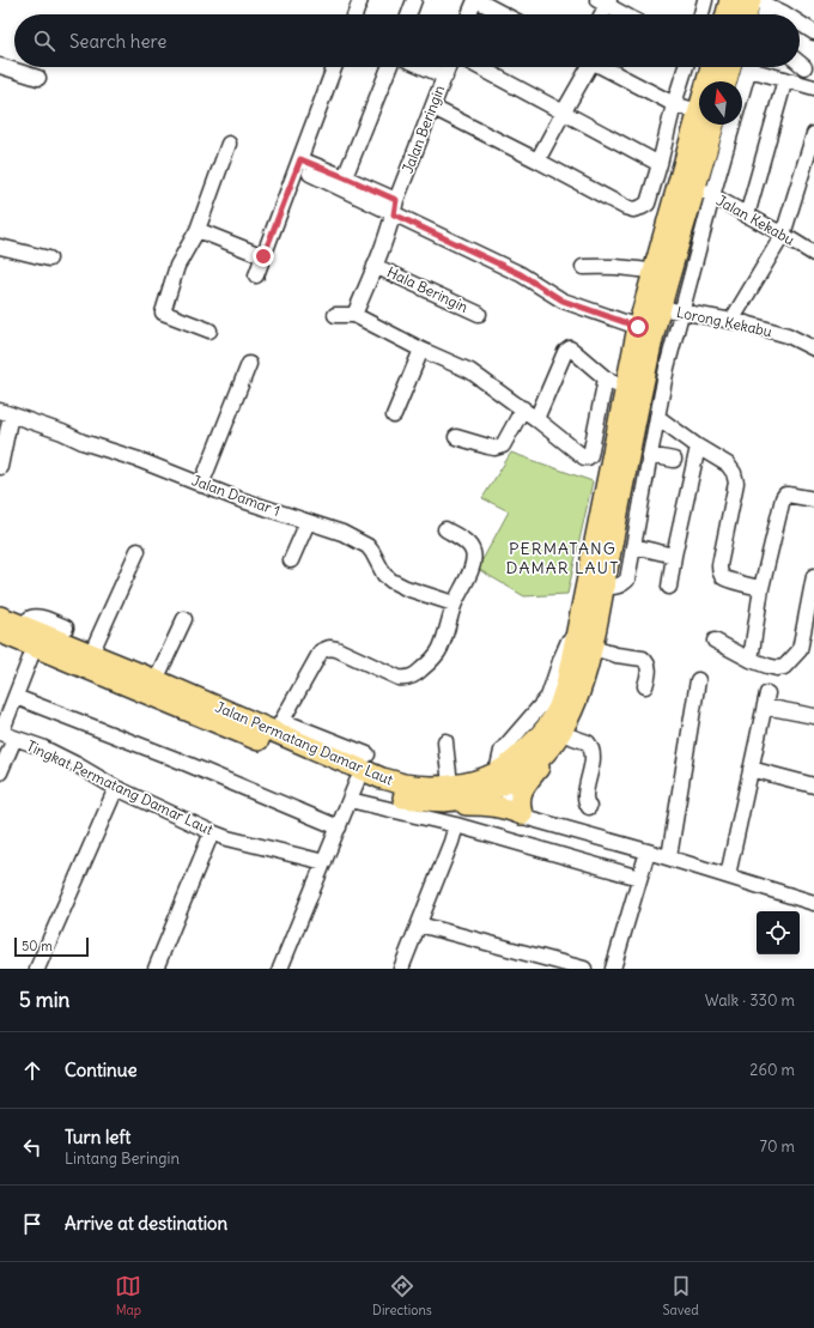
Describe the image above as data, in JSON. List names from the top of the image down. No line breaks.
{"streets":{"highway":["Jalan Permatang Damar Laut"],"street":["Jalan Beringin","Jalan Kekabu","Hala Beringin","Lorong Kekabu","Jalan Damar 1","Tingkat Permatang Damar Laut"]},"crossings":[["Jalan Beringin","Hala Beringin"],["Jalan Kekabu","Jalan Permatang Damar Laut"],["Lorong Kekabu","Jalan Permatang Damar Laut"]],"districts":["PERMATANG DAMAR LAUT"],"scale_bar":"50 m","north":"top","page":{"search":"Search here","scale":"50 m","heading":["5 min","Walk · 330 m"],"list":[["Continue","260 m"],["Turn left","Lintang Beringin","70 m"],"Arrive at destination"],"nav":["Map","Directions","Saved"]}}
